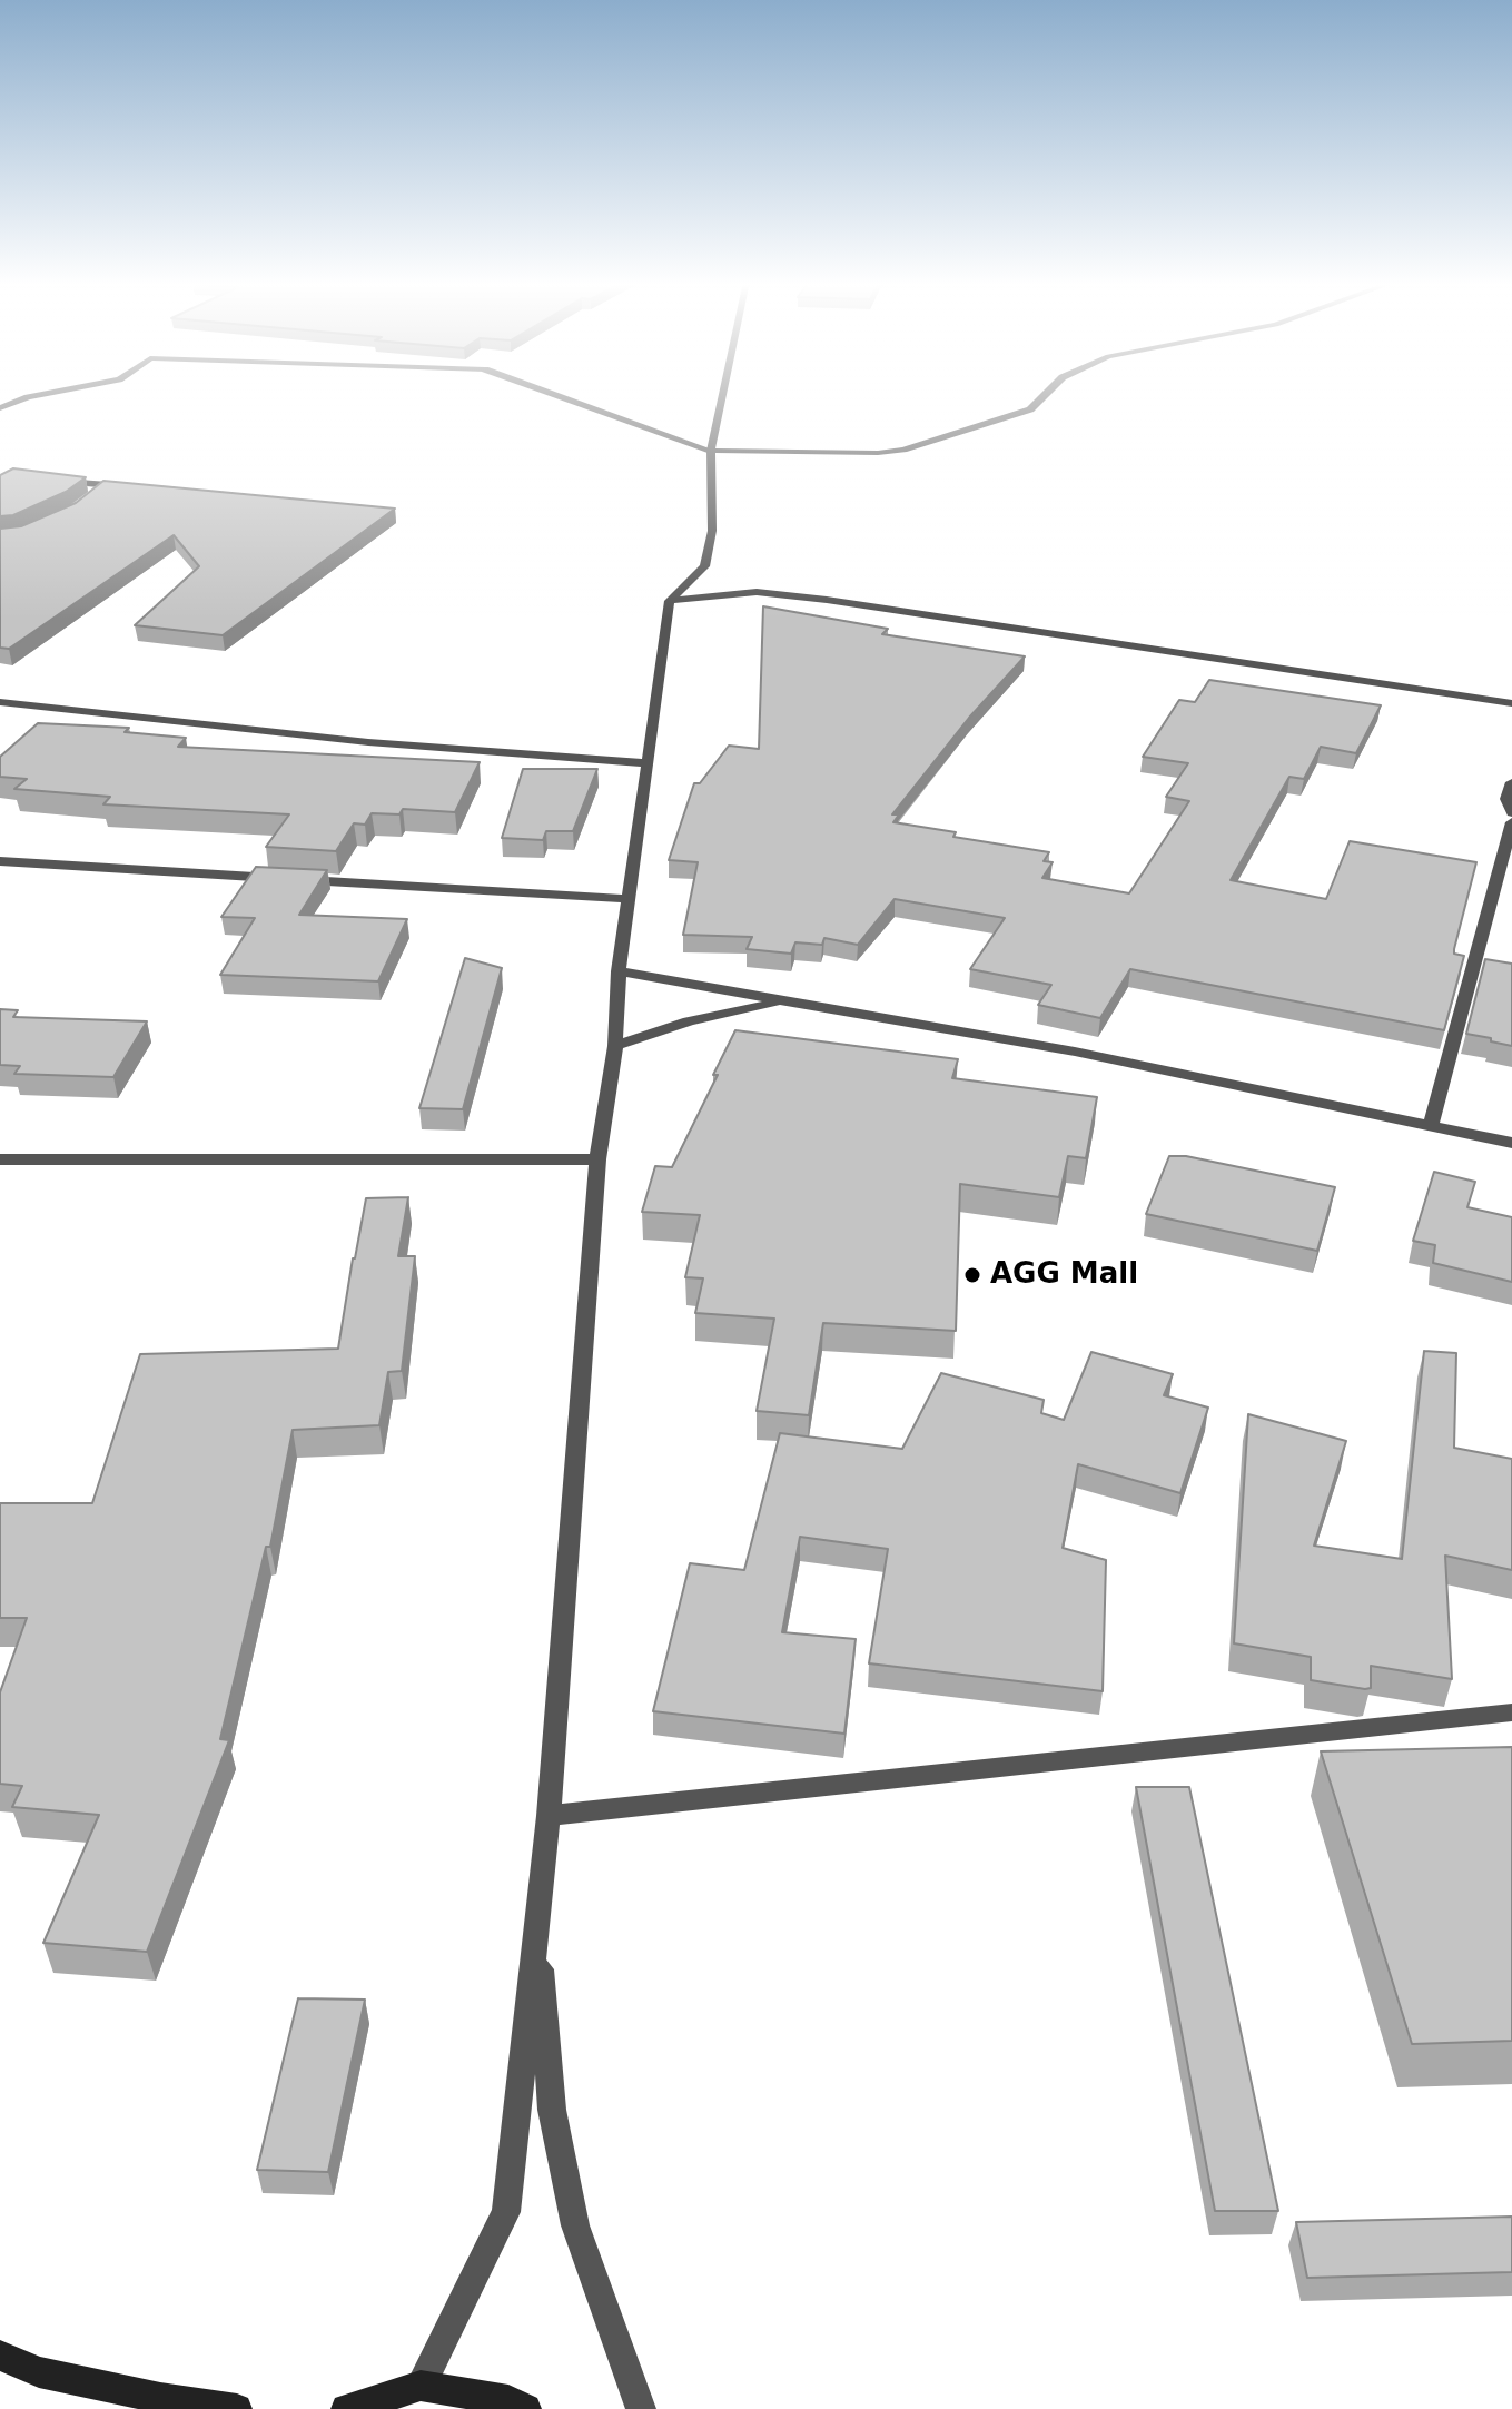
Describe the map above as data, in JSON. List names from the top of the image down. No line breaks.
{"places":["AGG Mall"]}
